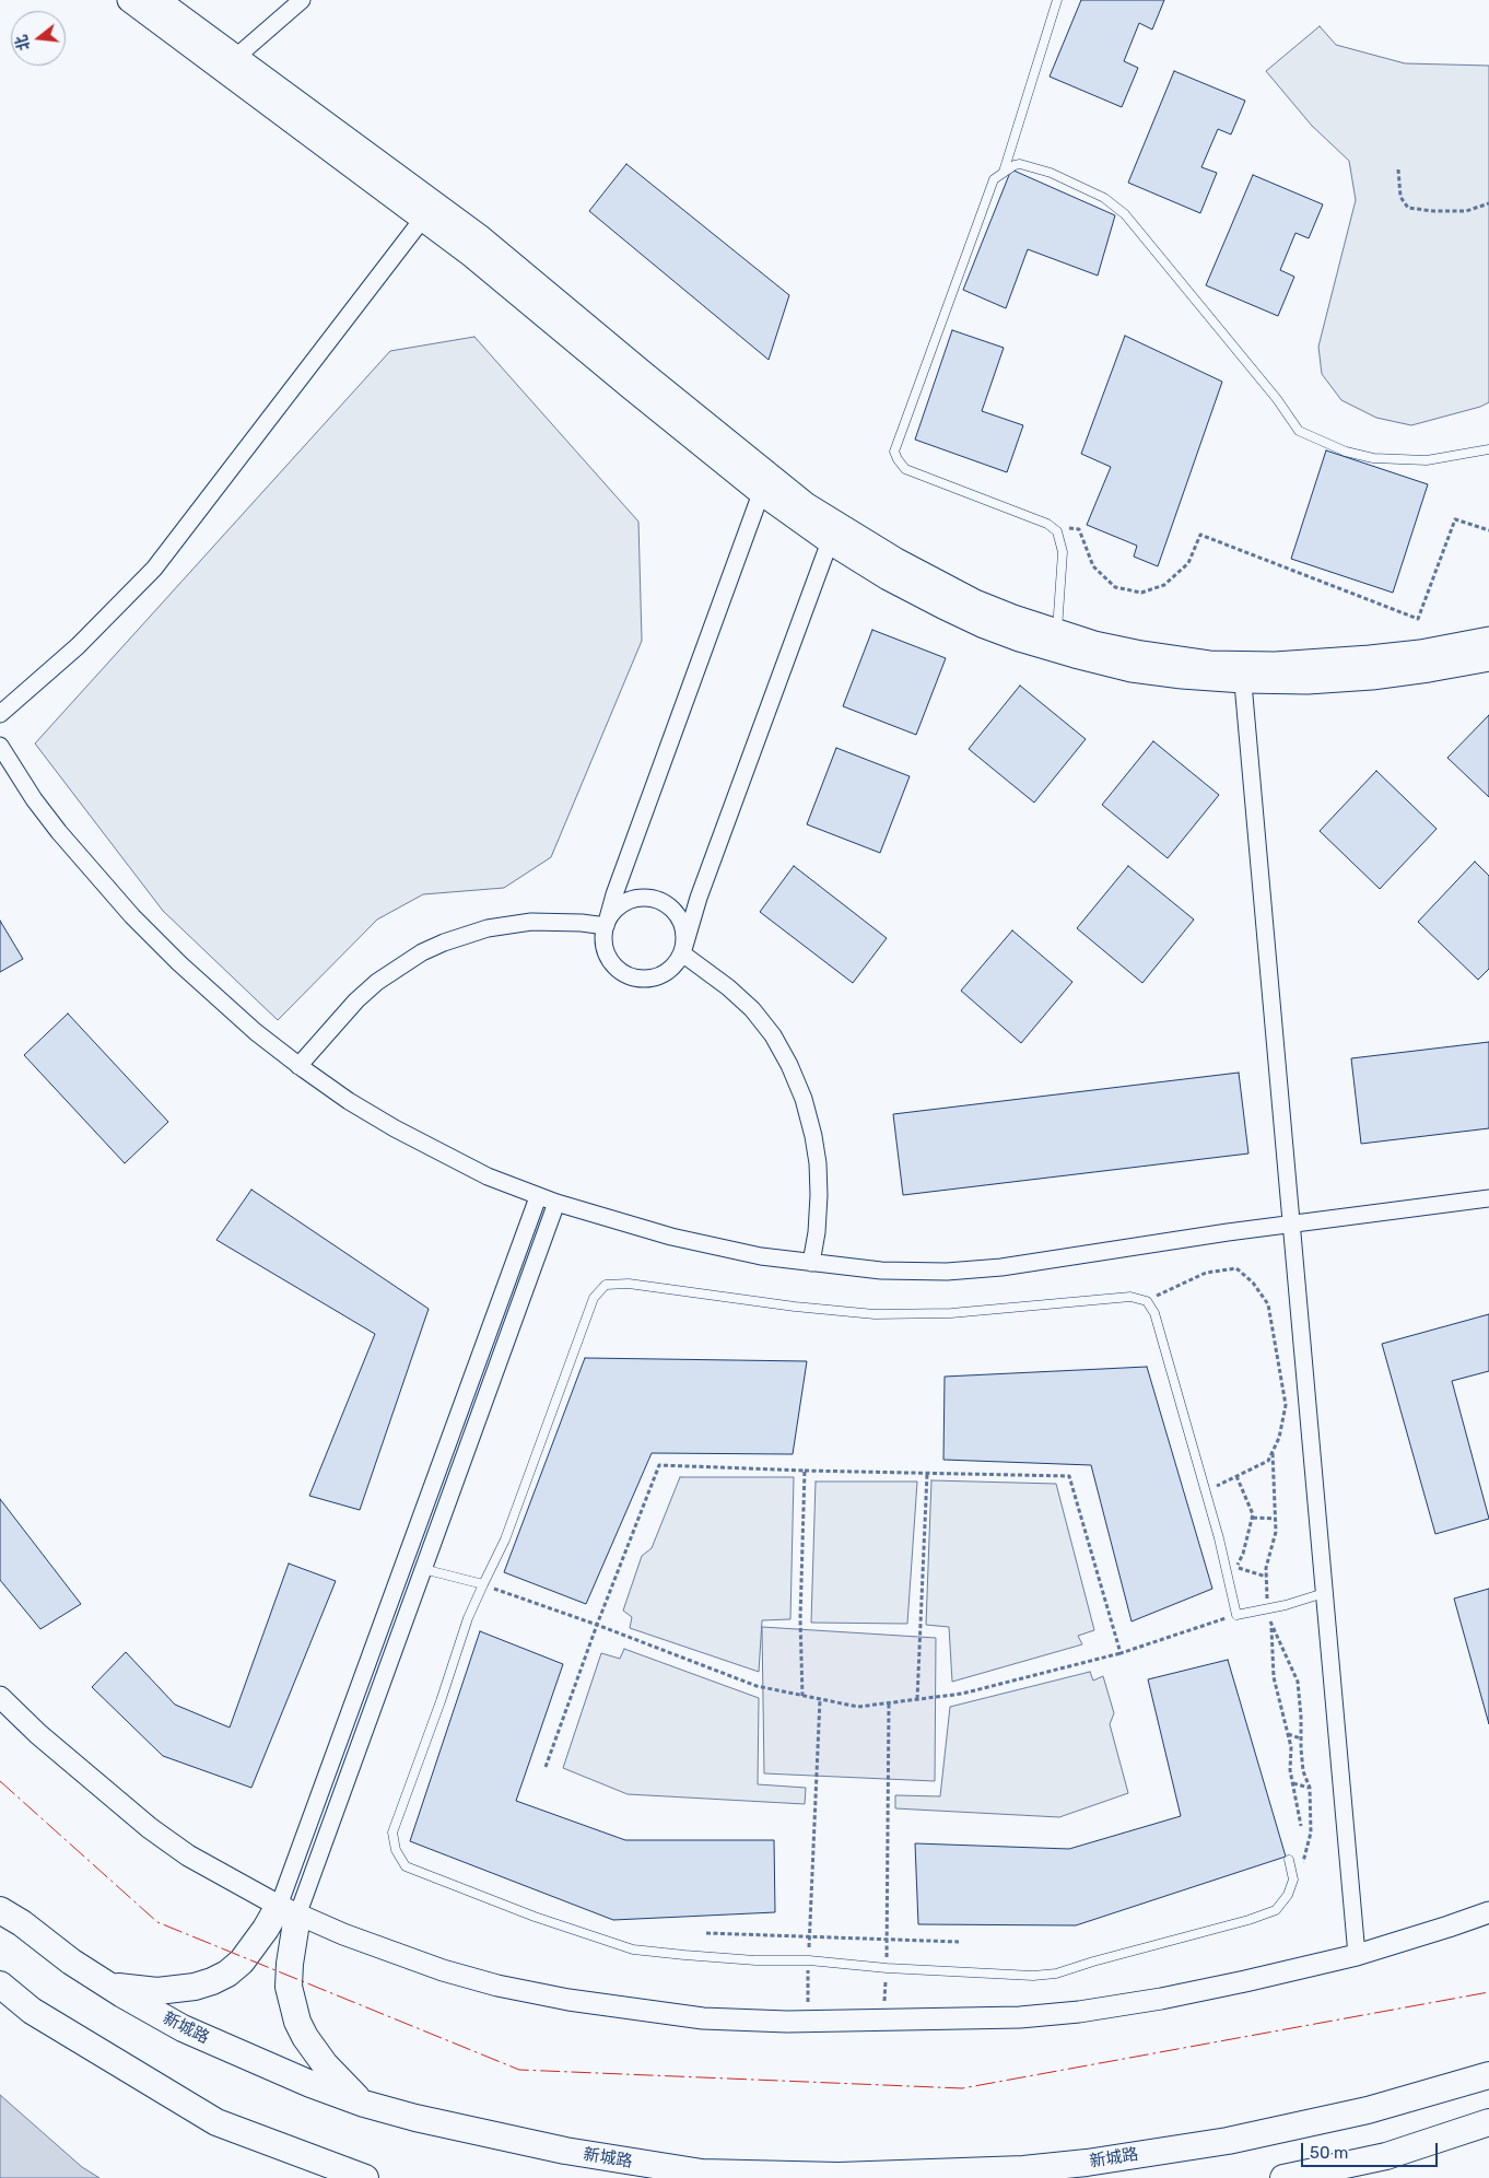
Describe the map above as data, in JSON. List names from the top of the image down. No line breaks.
{"streets":{"main road":["新城路"]},"scale_bar":"50 m","north":"left"}
